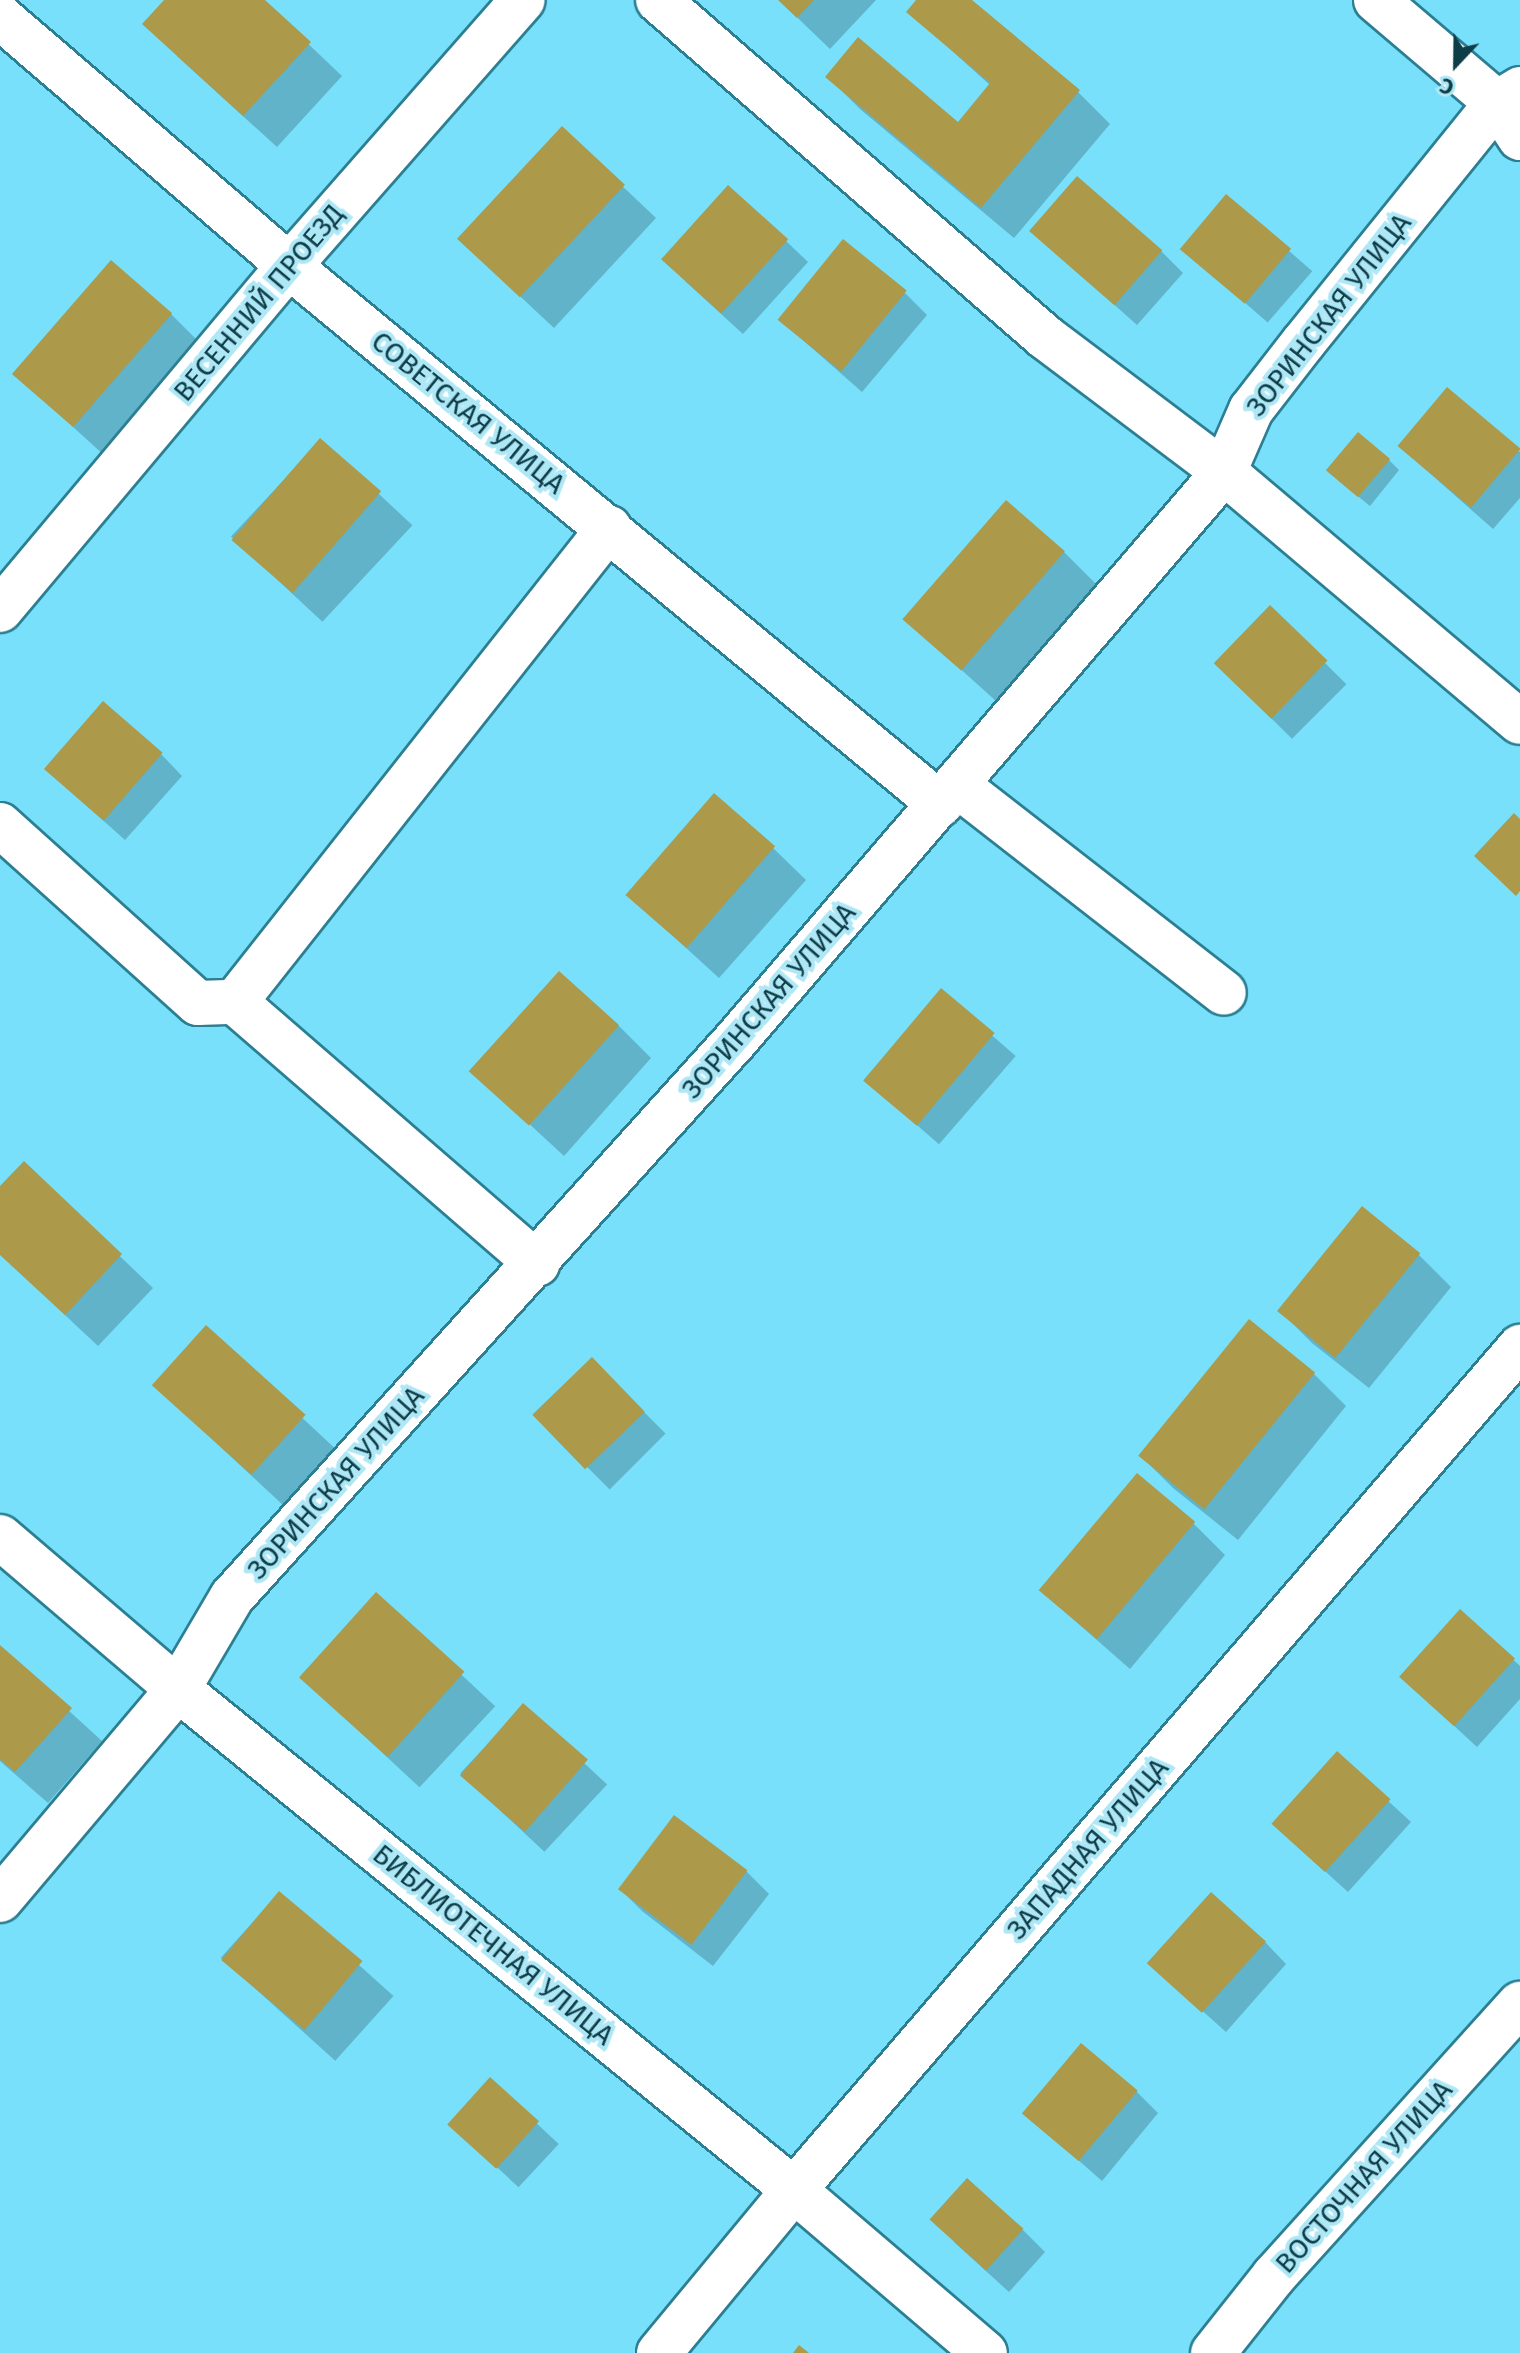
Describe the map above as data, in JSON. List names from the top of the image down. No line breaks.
{"streets":{"street":["ВЕСЕННИЙ ПРОЕЗД","ЗОРИНСКАЯ УЛИЦА","СОВЕТСКАЯ УЛИЦА","ЗАПАДНАЯ УЛИЦА","БИБЛИОТЕЧНАЯ УЛИЦА","ВОСТОЧНАЯ УЛИЦА"]},"crossings":[["ВЕСЕННИЙ ПРОЕЗД","СОВЕТСКАЯ УЛИЦА"],["ЗОРИНСКАЯ УЛИЦА","СОВЕТСКАЯ УЛИЦА"],["ЗОРИНСКАЯ УЛИЦА","БИБЛИОТЕЧНАЯ УЛИЦА"],["ЗАПАДНАЯ УЛИЦА","БИБЛИОТЕЧНАЯ УЛИЦА"]],"north":"bottom"}
